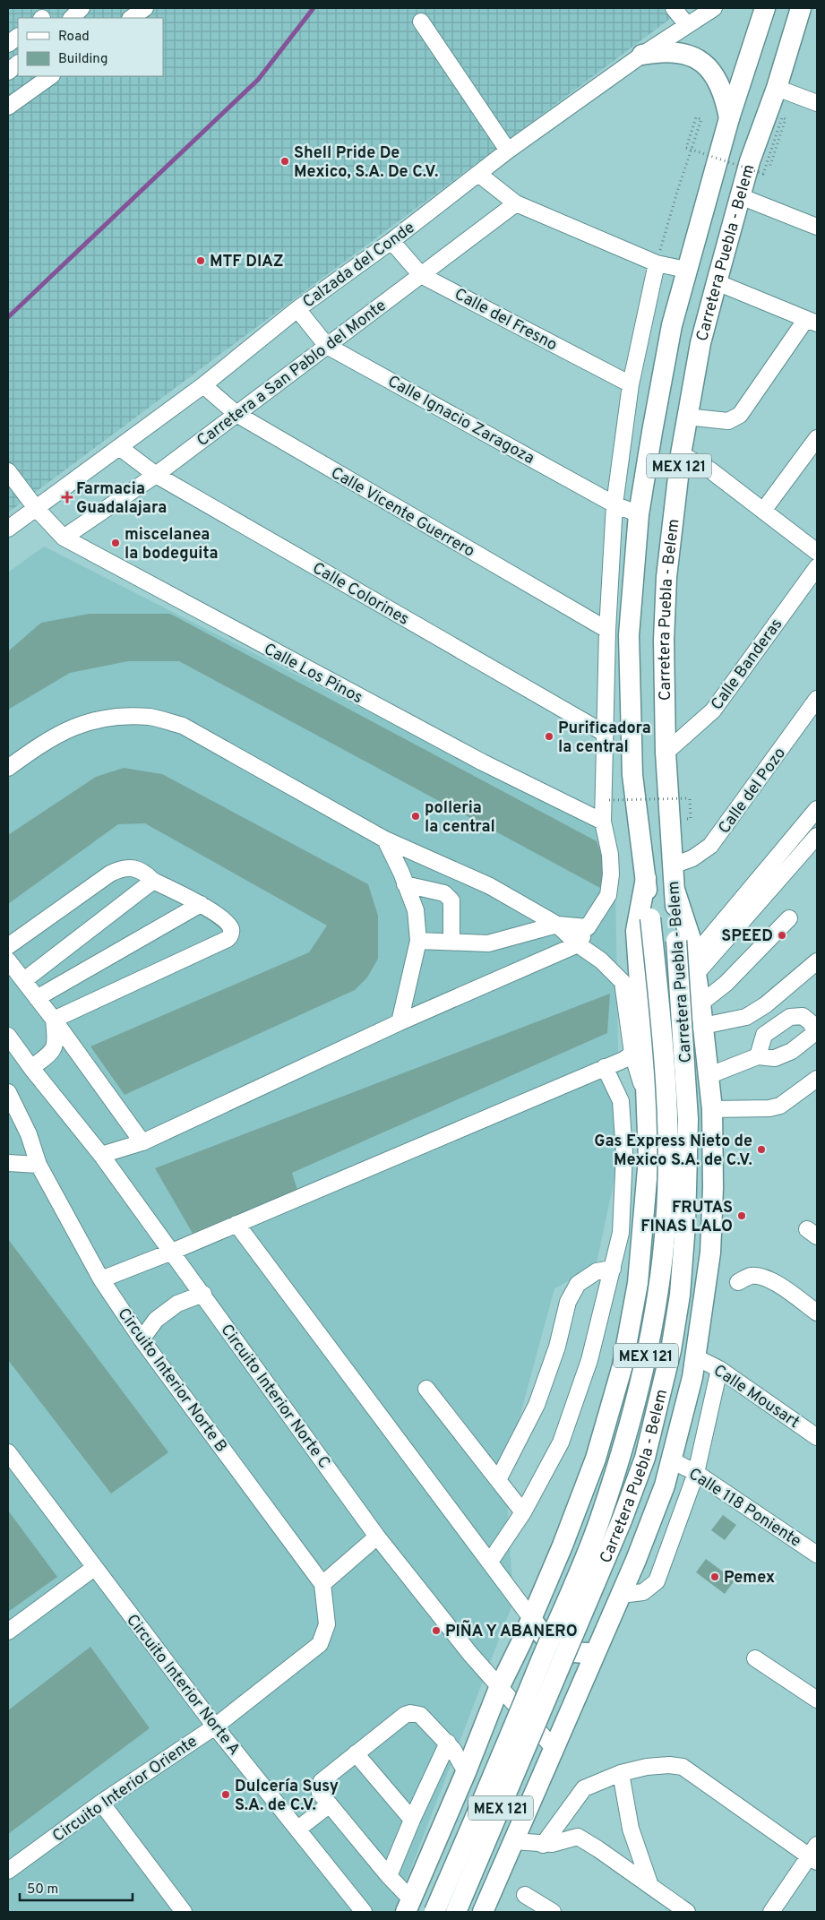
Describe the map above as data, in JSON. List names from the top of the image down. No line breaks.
{"streets":{"main road":["Carretera Puebla - Belem","MEX 121"],"street":["Calzada del Conde","Calle del Fresno","Carretera a San Pablo del Monte","Calle Ignacio Zaragoza","Calle Vicente Guerrero","Calle Colorines","Calle Banderas","Calle Los Pinos","Calle del Pozo","Circuito Interior Norte B","Circuito Interior Norte C","Calle Mousart","Calle 118 Poniente","Circuito Interior Norte A","Circuito Interior Oriente"]},"crossings":[["Carretera Puebla - Belem","Calle Ignacio Zaragoza"],["Carretera Puebla - Belem","Calle Banderas"],["Carretera Puebla - Belem","Calle del Pozo"],["Calzada del Conde","Calle del Fresno"],["Calzada del Conde","Calle Ignacio Zaragoza"],["Calzada del Conde","Calle Vicente Guerrero"],["Calzada del Conde","Calle Colorines"],["Calzada del Conde","Calle Los Pinos"],["Calle del Fresno","Carretera a San Pablo del Monte"],["Carretera a San Pablo del Monte","Calle Ignacio Zaragoza"],["Carretera a San Pablo del Monte","Calle Vicente Guerrero"],["Carretera a San Pablo del Monte","Calle Colorines"],["Carretera a San Pablo del Monte","Calle Los Pinos"],["Circuito Interior Norte B","Circuito Interior Oriente"],["Circuito Interior Norte A","Circuito Interior Oriente"]],"places":{"other":["Shell Pride De Mexico, S.A. De C.V.","MTF DIAZ","miscelanea la bodeguita","Purificadora la central","polleria la central","SPEED","Gas Express Nieto de Mexico S.A. de C.V.","FRUTAS FINAS LALO","Pemex","PIÑA Y ABANERO","Dulcería Susy S.A. de C.V."],"health":["Farmacia Guadalajara"]},"legend":["Road","Building"],"scale_bar":"50 m"}
